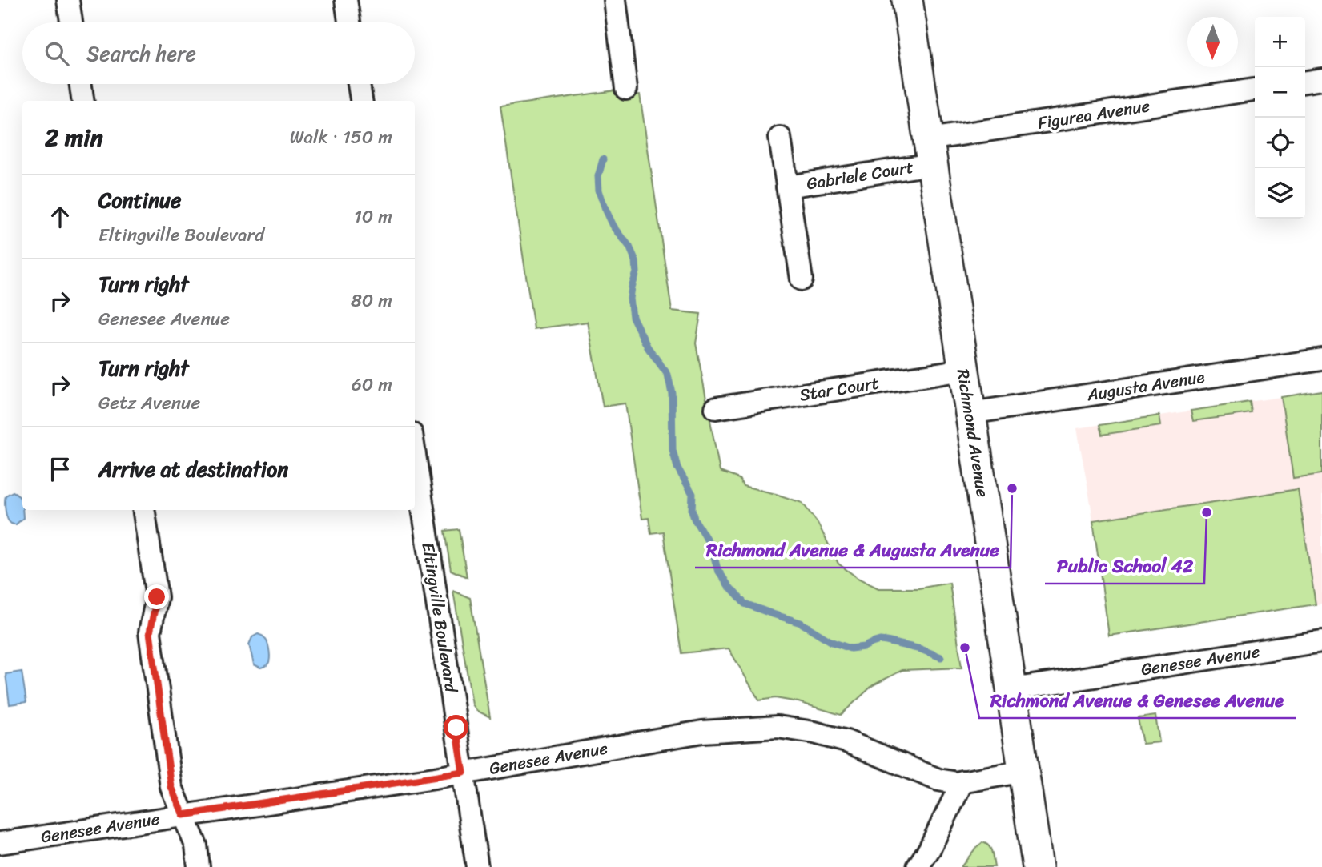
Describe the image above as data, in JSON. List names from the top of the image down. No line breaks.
{"streets":{"main road":["Richmond Avenue"],"street":["Figurea Avenue","Gabriele Court","Augusta Avenue","Star Court","Eltingville Boulevard","Genesee Avenue"]},"crossings":[["Figurea Avenue","Gabriele Court"],["Figurea Avenue","Richmond Avenue"],["Gabriele Court","Richmond Avenue"],["Augusta Avenue","Richmond Avenue"],["Star Court","Richmond Avenue"],["Richmond Avenue","Genesee Avenue"],["Eltingville Boulevard","Genesee Avenue"]],"places":["Richmond Avenue & Augusta Avenue","Public School 42","Richmond Avenue & Genesee Avenue"],"north":"bottom","page":{"map_buttons":["+","−"],"search":"Search here","heading":["2 min","Walk · 150 m"],"list":[["Continue","Eltingville Boulevard","10 m"],["Turn right","Genesee Avenue","80 m"],["Turn right","Getz Avenue","60 m"],"Arrive at destination"]}}
